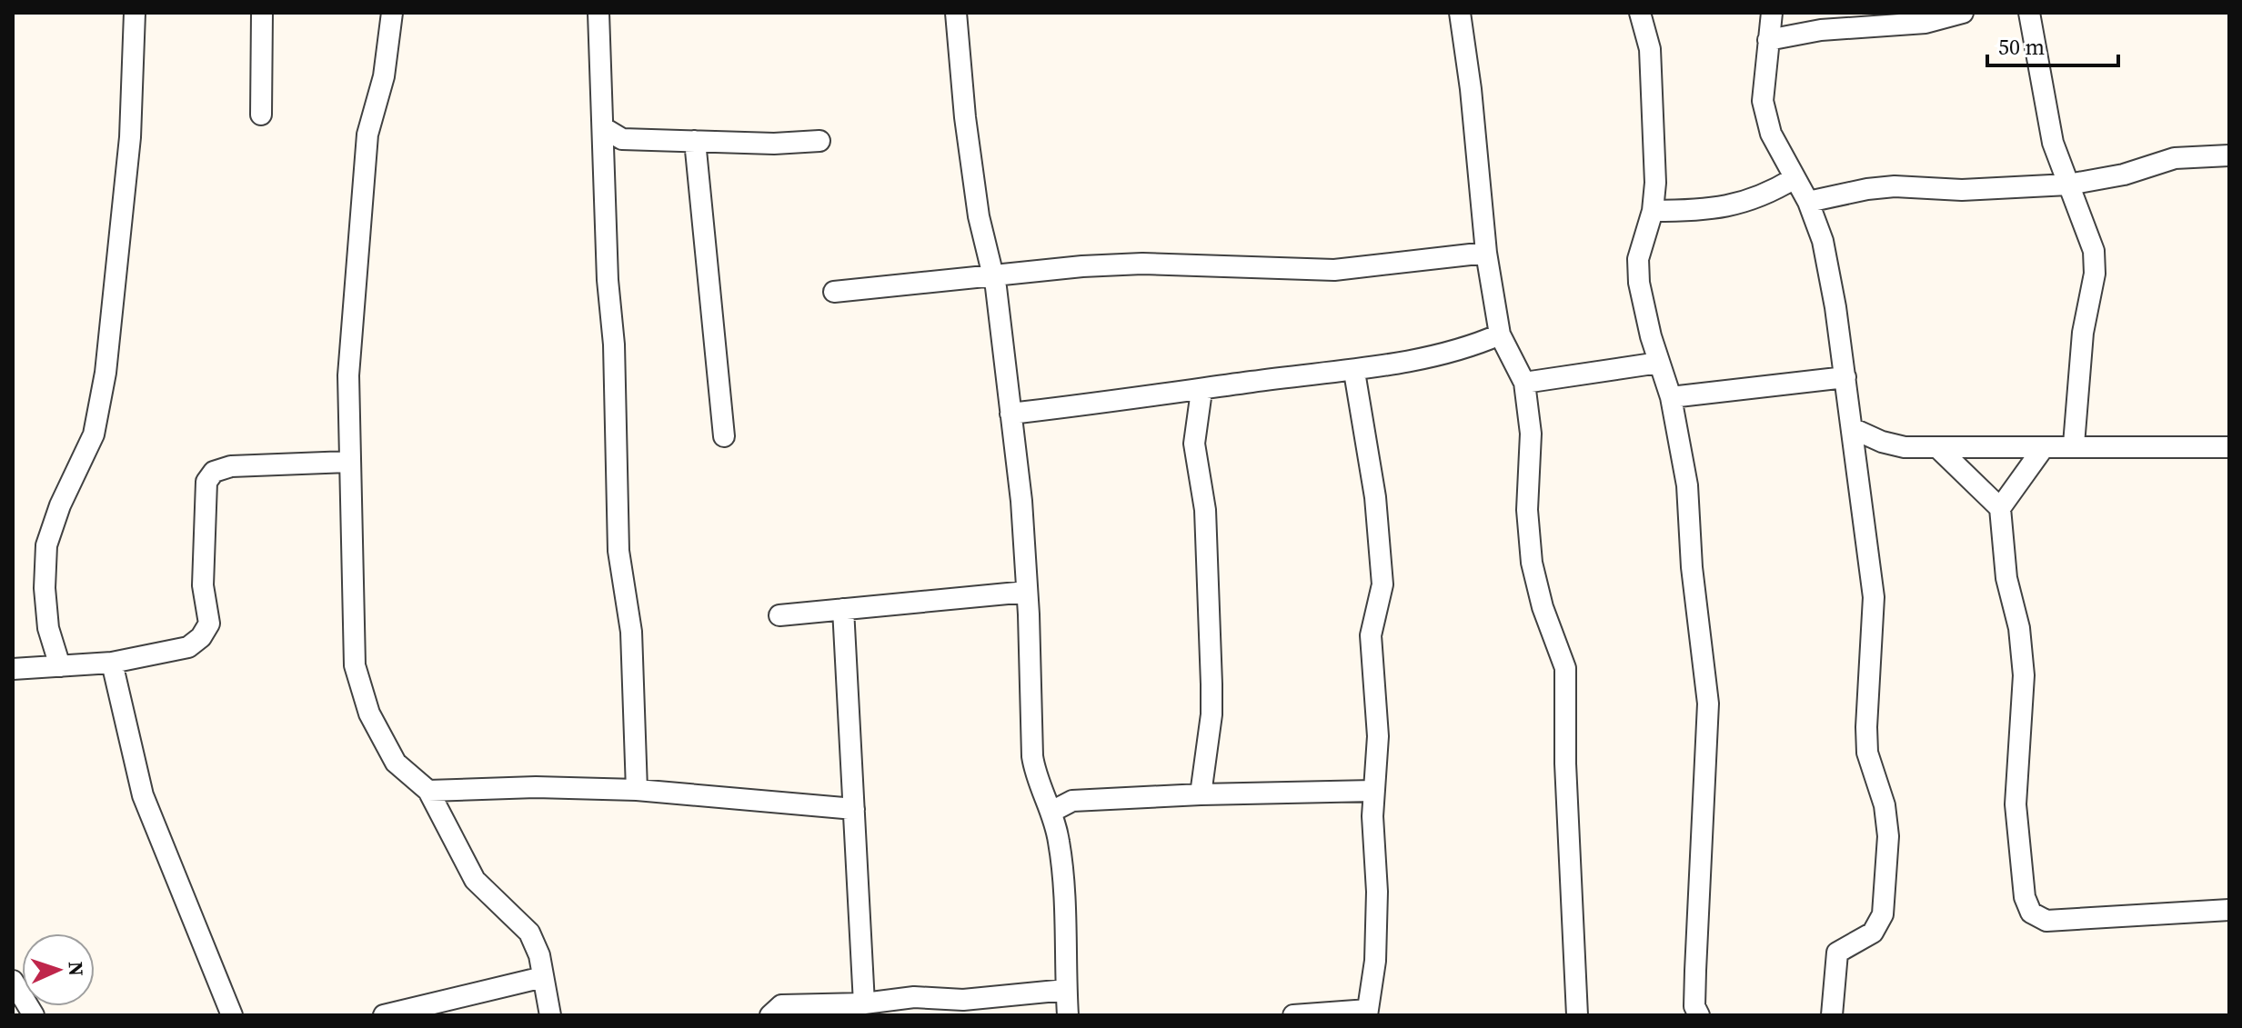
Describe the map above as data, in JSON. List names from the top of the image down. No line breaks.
{"scale_bar":"50 m","north":"right"}
